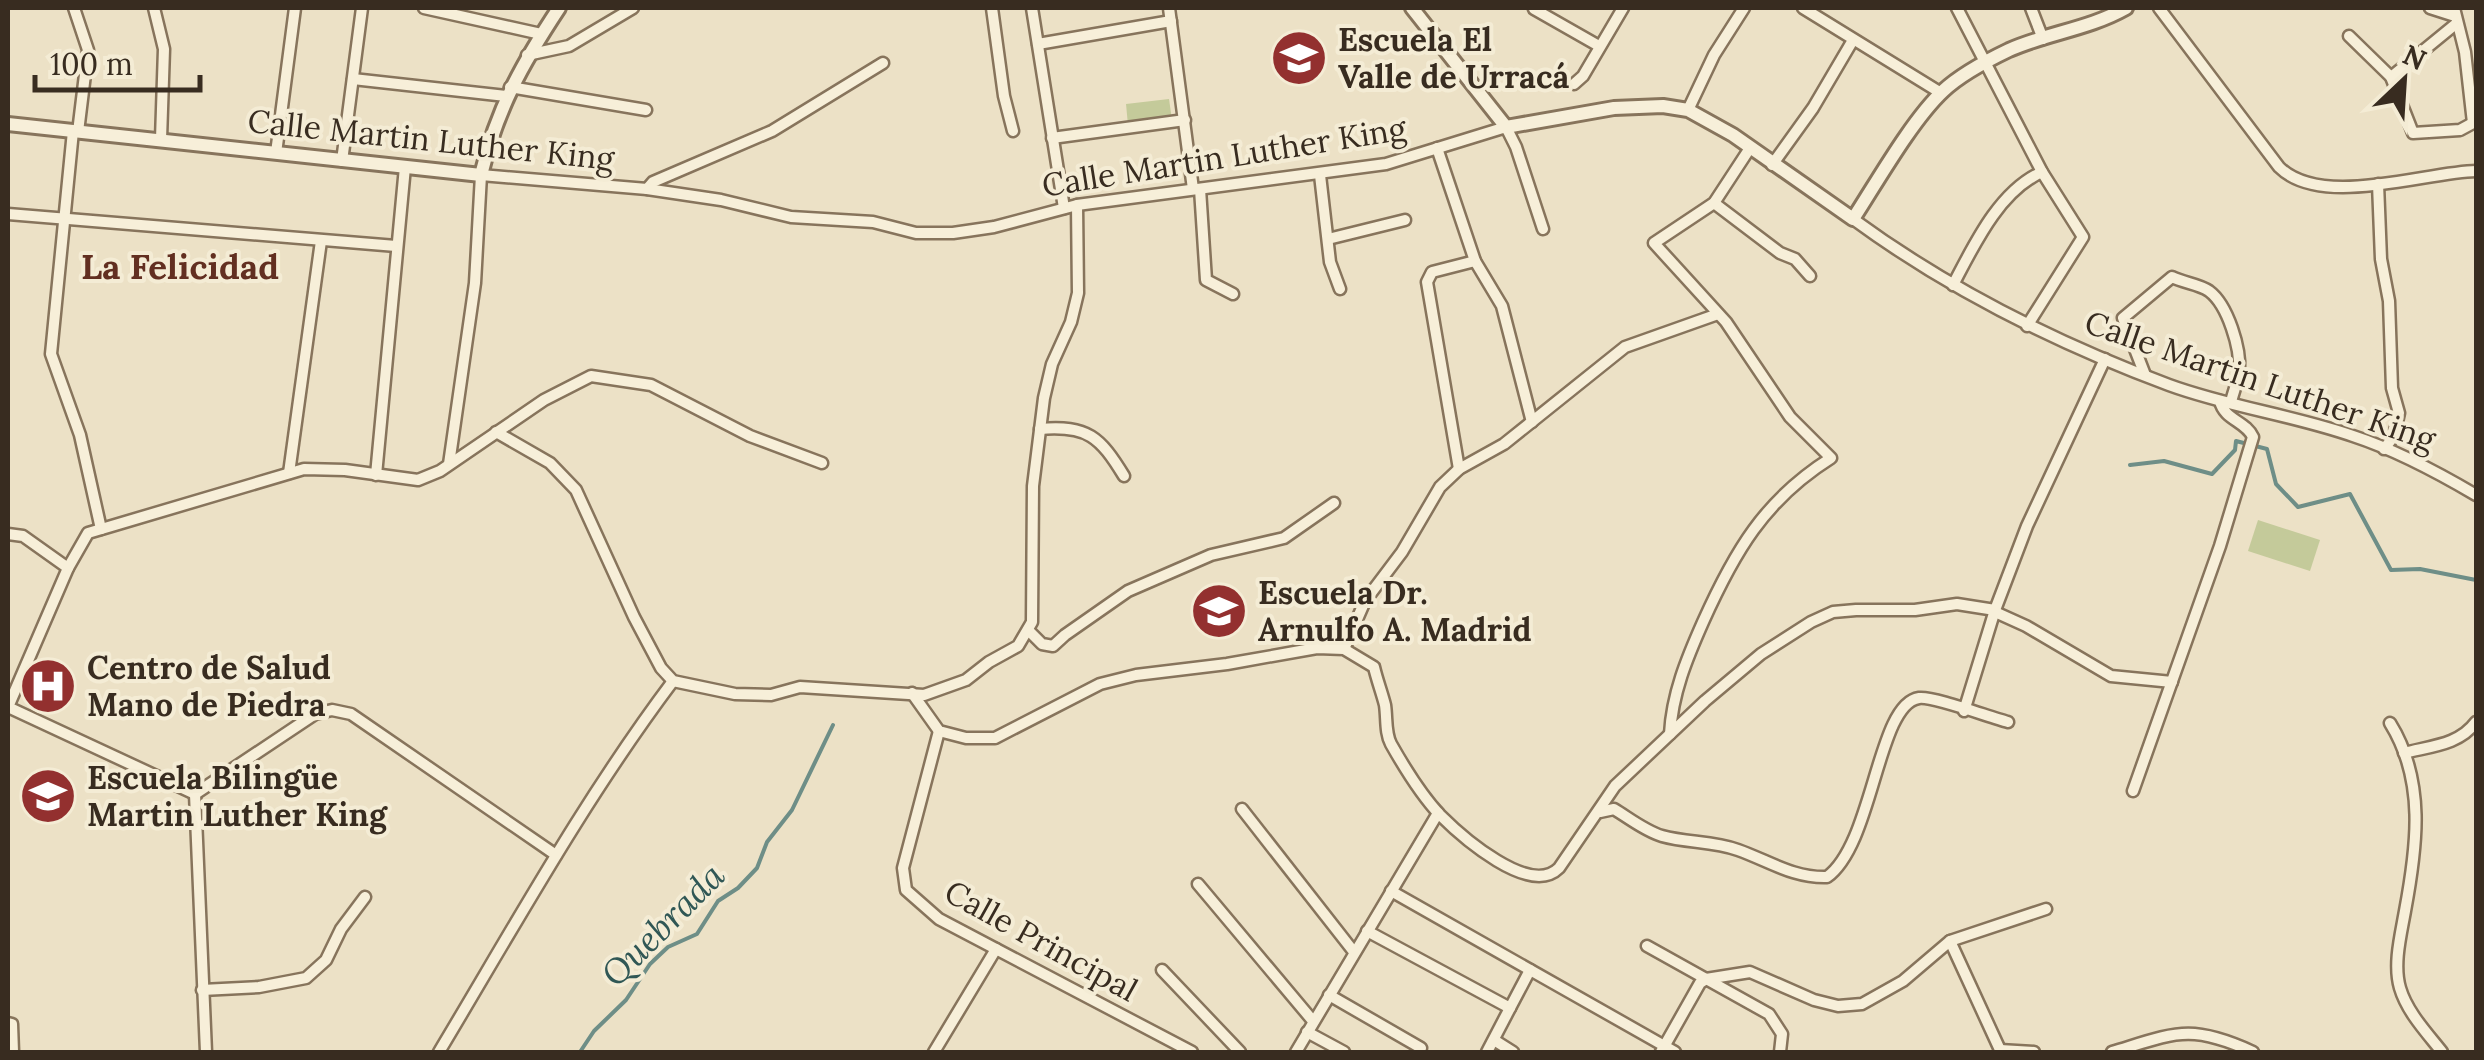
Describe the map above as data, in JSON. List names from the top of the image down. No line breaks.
{"streets":{"street":["Calle Martin Luther King","Calle Principal"]},"districts":["La Felicidad"],"water":["Quebrada"],"places":{"school or university":["Escuela El Valle de Urracá","Escuela Dr. Arnulfo A. Madrid","Escuela Bilingüe Martin Luther King"],"hospital":["Centro de Salud Mano de Piedra"]},"scale_bar":"100 m","north":"top right"}
